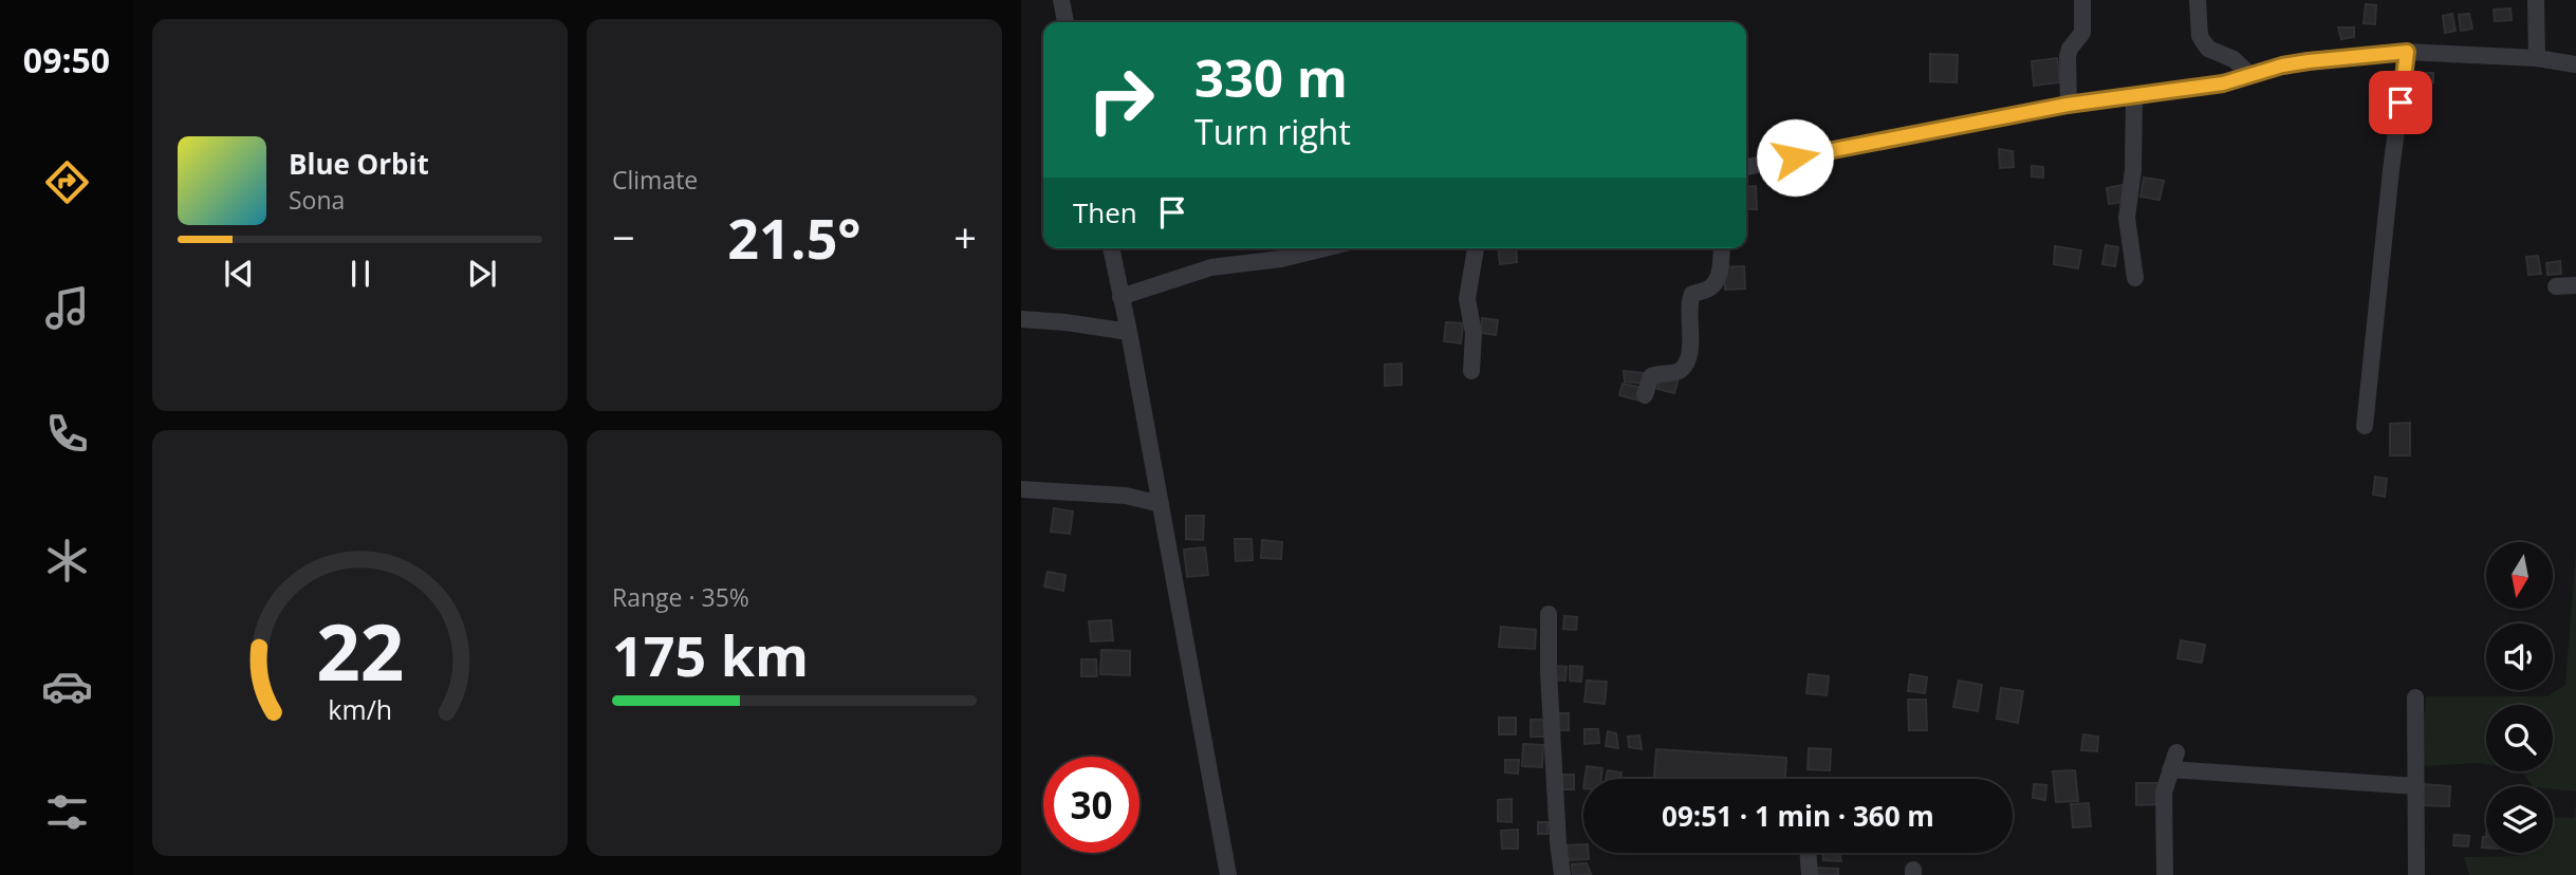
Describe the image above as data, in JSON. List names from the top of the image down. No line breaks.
{"north":"bottom","page":{"tabs":"09:50","tile":["Climate",["Range · 35%","175 km"]],"turn":["330 m","Turn right"],"song":["Blue Orbit","Sona"],"then":"Then","heat":["−","21.5°","+"],"limit":"30","trip":"09:51 · 1 min · 360 m","gauge":["22","km/h"]}}
